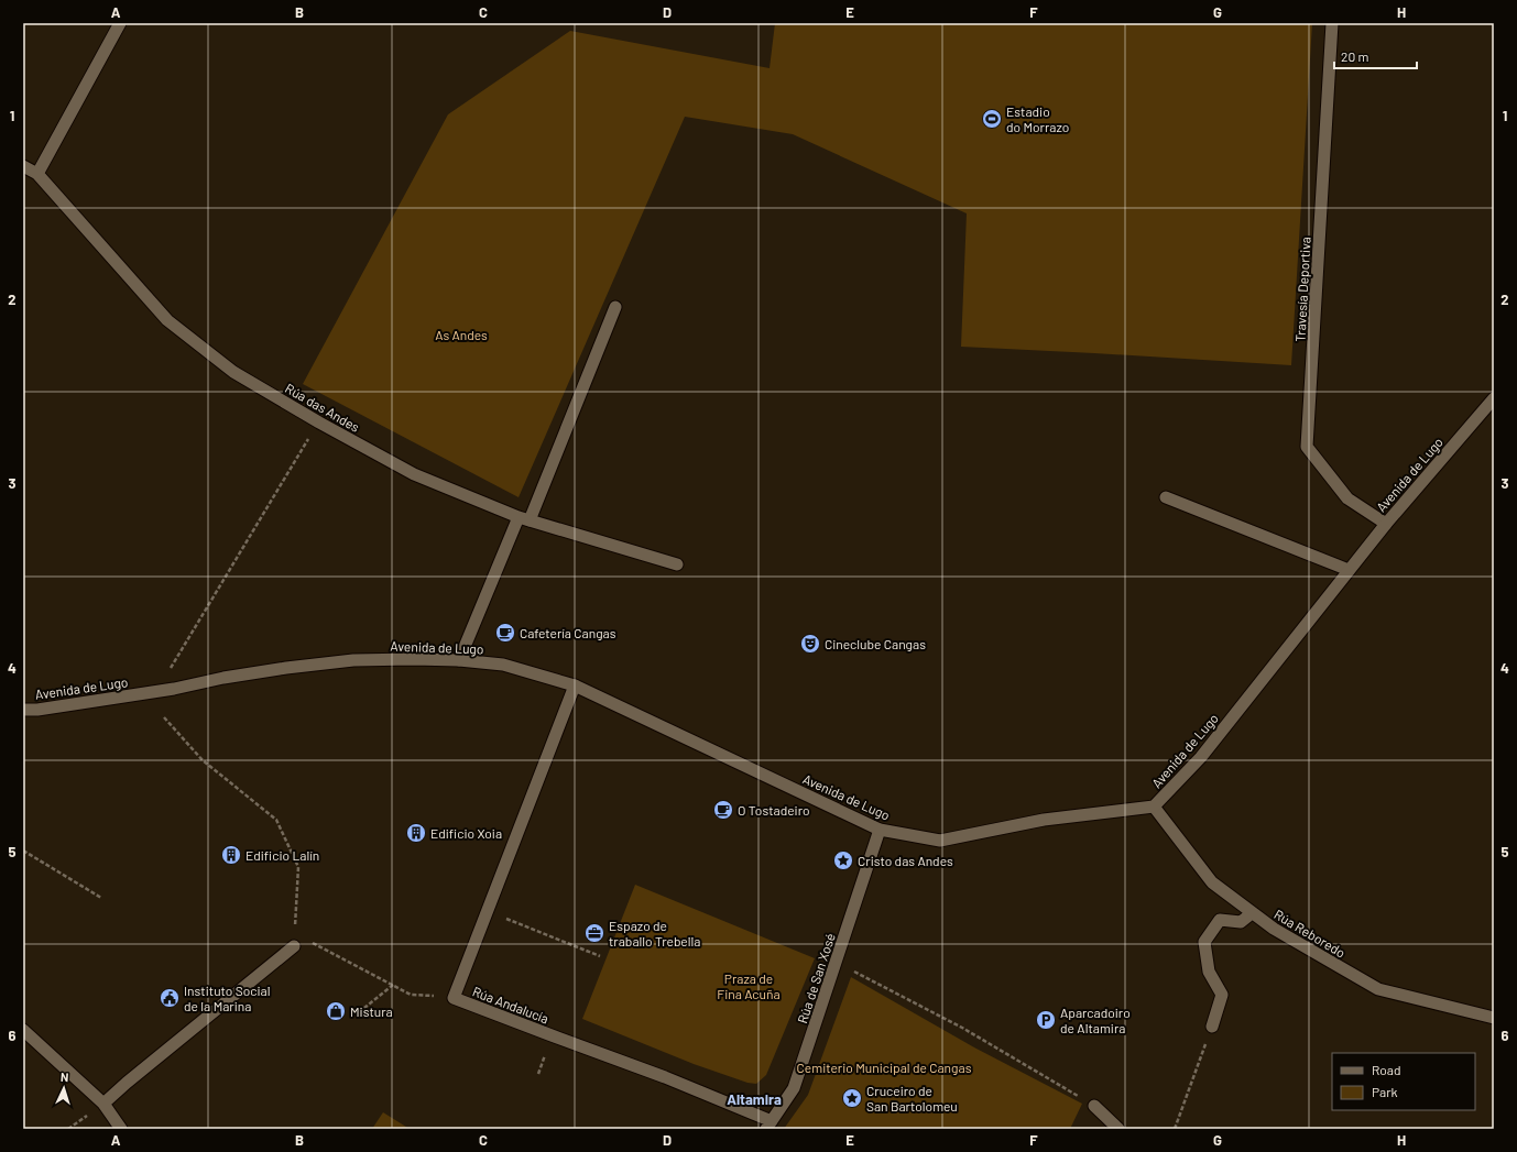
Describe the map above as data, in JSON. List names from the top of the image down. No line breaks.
{"streets":{"street":["Travesía Deportiva","Rúa das Andes","Avenida de Lugo","Rúa Reboredo","Rúa de San Xosé","Rúa Andalucía"]},"crossings":[["Travesía Deportiva","Avenida de Lugo"],["Avenida de Lugo","Rúa Reboredo"],["Avenida de Lugo","Rúa de San Xosé"],["Avenida de Lugo","Rúa Andalucía"],["Rúa de San Xosé","Rúa Andalucía"]],"districts":["Altamira"],"parks":["As Andes","Praza de Fina Acuña","Cemiterio Municipal de Cangas"],"places":{"sports":["Estadio do Morrazo"],"cafe":["Cafetería Cangas","O Tostadeiro"],"theatre":["Cineclube Cangas"],"building":["Edificio Xoia","Edificio Lalín"],"place":["Cristo das Andes","Cruceiro de San Bartolomeu"],"office":["Espazo de traballo Trebella"],"public building":["Instituto Social de la Marina"],"shop":["Mistura"],"parking":["Aparcadoiro de Altamira"]},"legend":["Road","Park"],"scale_bar":"20 m","north":"top","grid":{"columns":["A","B","C","D","E","F","G","H"],"rows":["1","2","3","4","5","6"]}}
